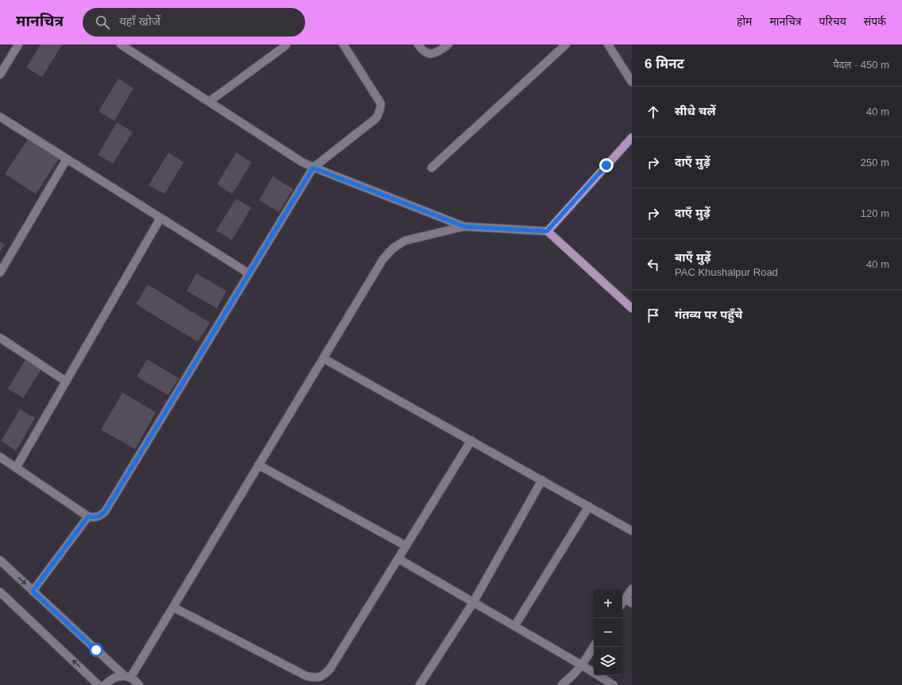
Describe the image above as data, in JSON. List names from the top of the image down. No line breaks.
{"page":{"header":"मानचित्र","search":"यहाँ खोजें","nav":["होम","मानचित्र","परिचय","संपर्क"],"heading":["6 मिनट","पैदल · 450 m"],"list":[["सीधे चलें","40 m"],["दाएँ मुड़ें","250 m"],["दाएँ मुड़ें","120 m"],["बाएँ मुड़ें","PAC Khushalpur Road","40 m"],"गंतव्य पर पहुँचे"],"map_buttons":["+","−"]}}
